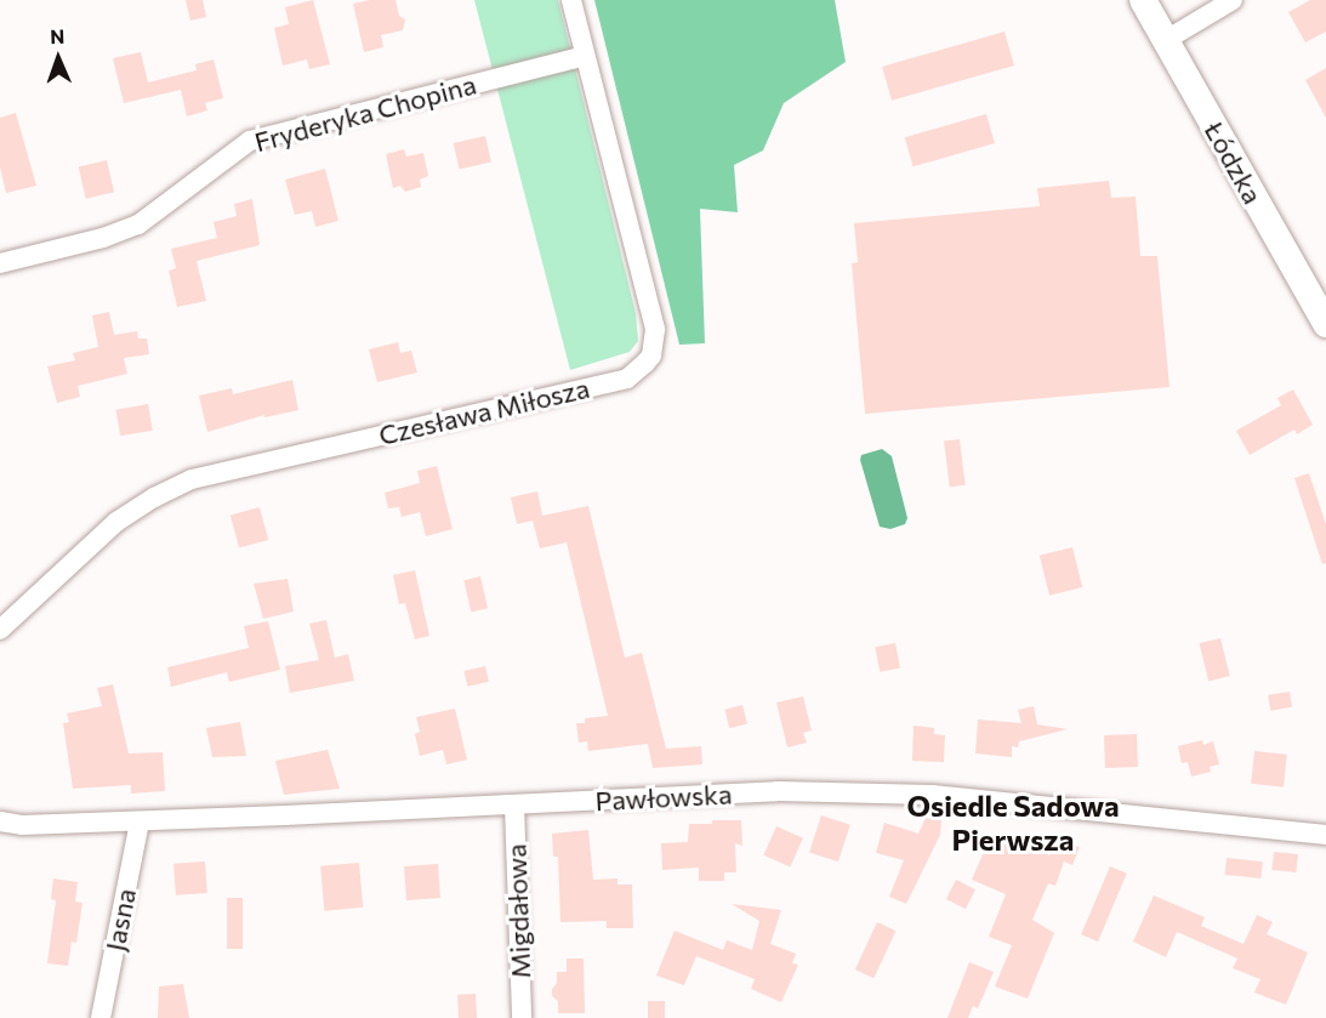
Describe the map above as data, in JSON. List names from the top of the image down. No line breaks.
{"streets":{"main road":["Łódzka"],"street":["Fryderyka Chopina","Czesława Miłosza","Pawłowska","Migdałowa","Jasna"]},"crossings":[["Fryderyka Chopina","Czesława Miłosza"],["Pawłowska","Migdałowa"],["Pawłowska","Jasna"]],"districts":["Osiedle Sadowa Pierwsza"],"north":"top"}
